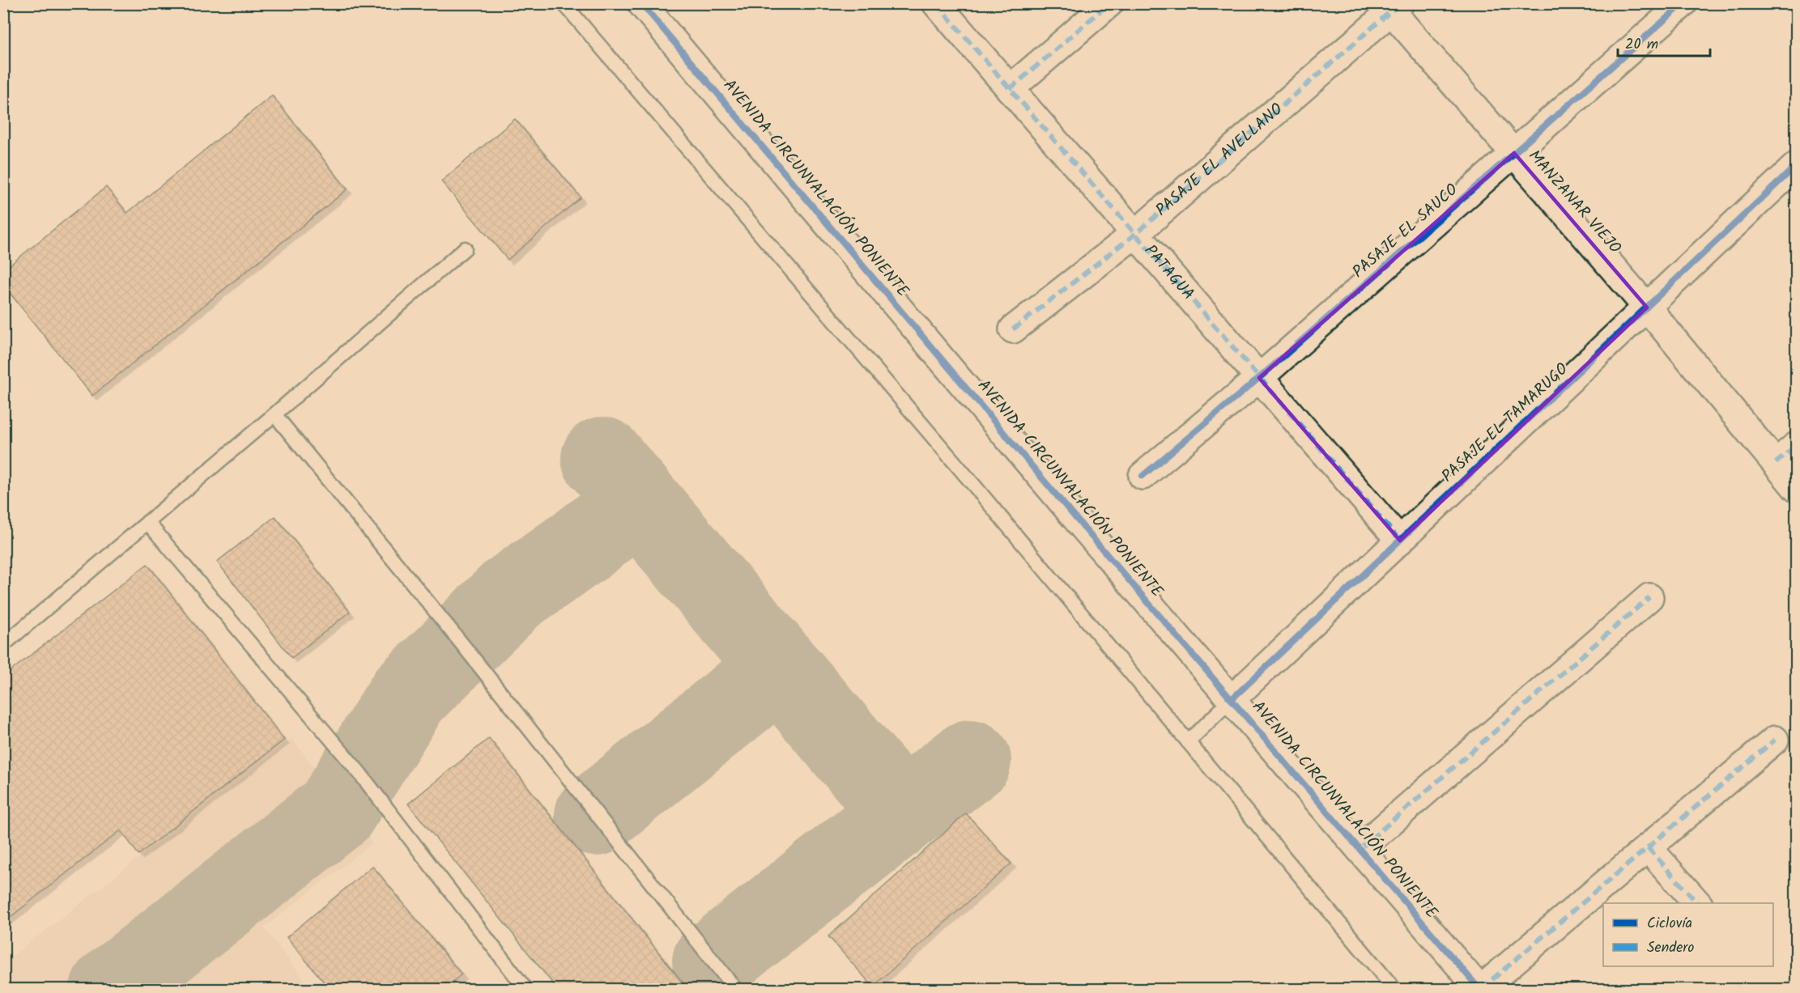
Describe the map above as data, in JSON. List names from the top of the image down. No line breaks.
{"streets":{"street":["PASAJE EL AVELLANO","AVENIDA CIRCUNVALACIÓN PONIENTE","MANZANAR VIEJO","PASAJE EL SAUCO","PATAGUA","PASAJE EL TAMARUGO"]},"crossings":[["PASAJE EL AVELLANO","MANZANAR VIEJO"],["PASAJE EL AVELLANO","PATAGUA"],["AVENIDA CIRCUNVALACIÓN PONIENTE","PASAJE EL TAMARUGO"],["MANZANAR VIEJO","PASAJE EL SAUCO"],["MANZANAR VIEJO","PASAJE EL TAMARUGO"],["PASAJE EL SAUCO","PATAGUA"],["PATAGUA","PASAJE EL TAMARUGO"]],"legend":["Ciclovía","Sendero"],"scale_bar":"20 m"}
